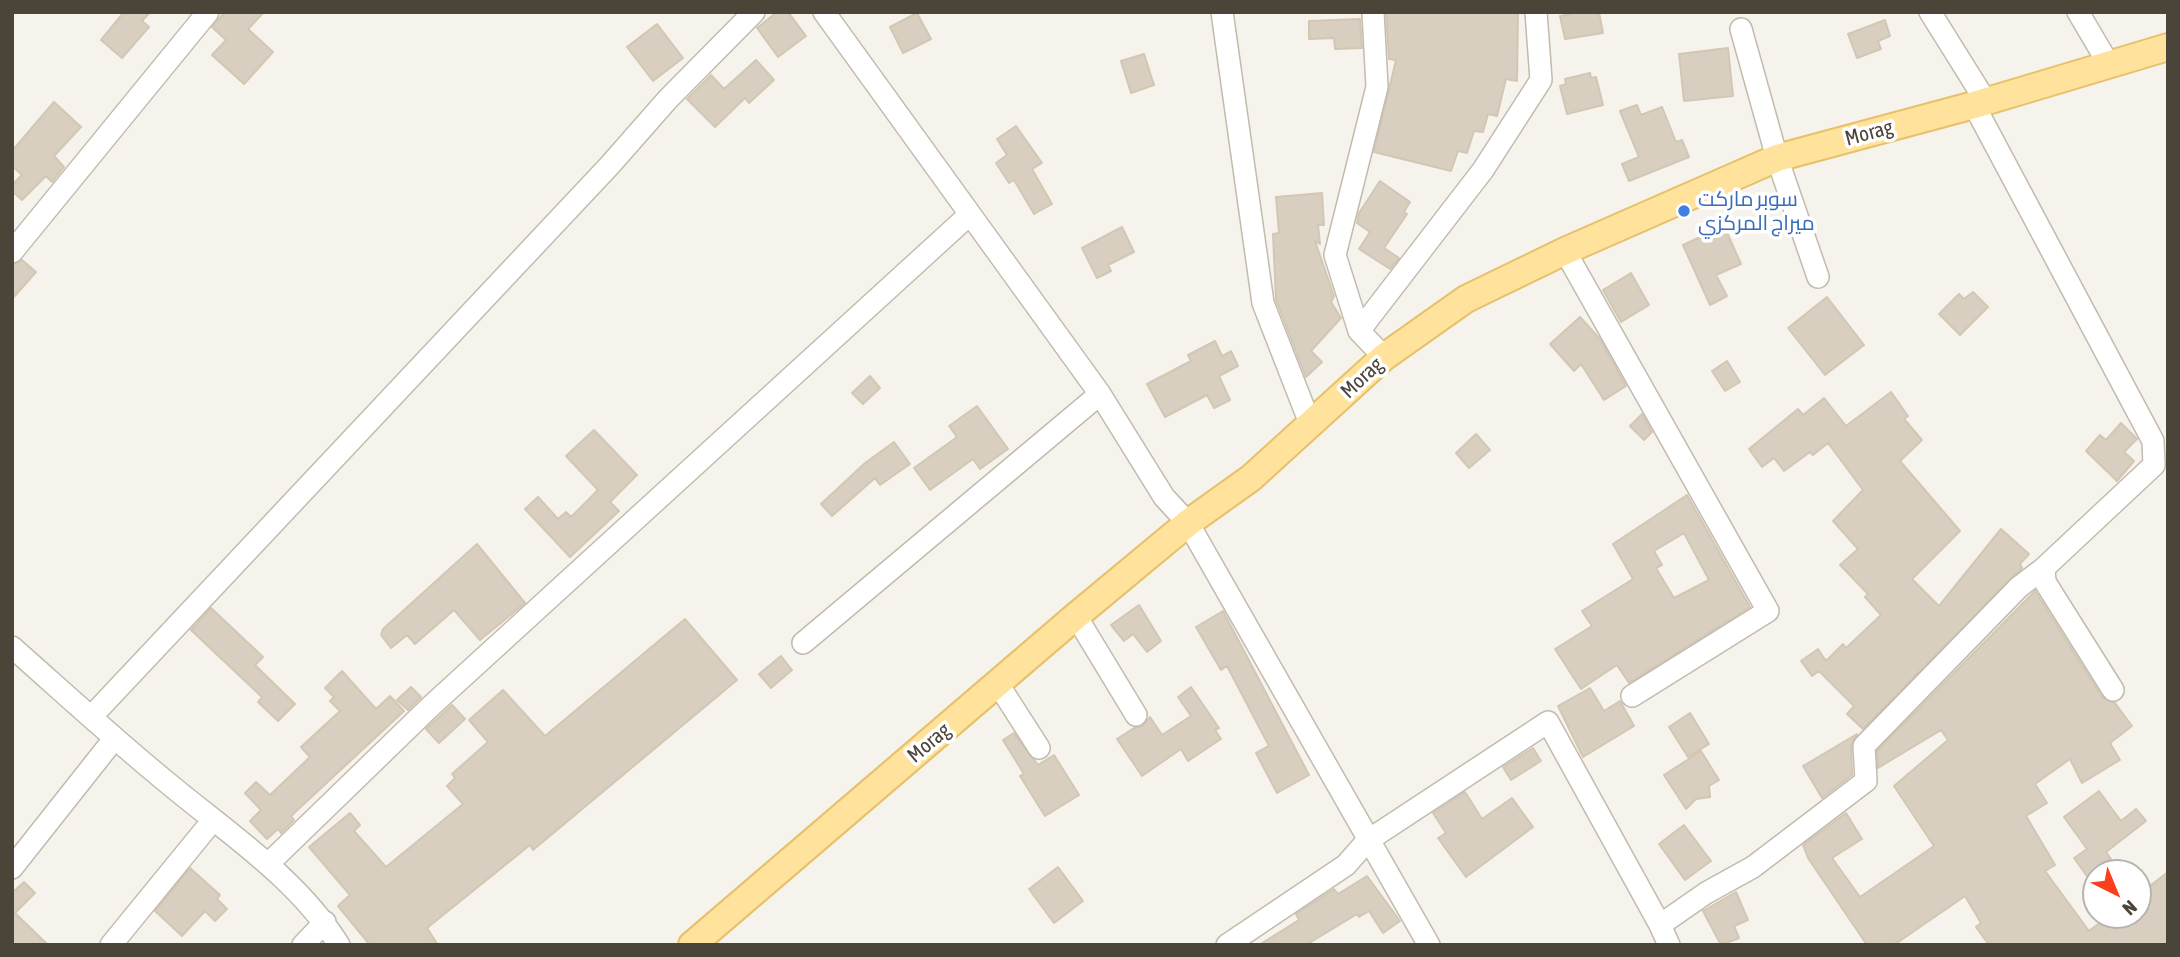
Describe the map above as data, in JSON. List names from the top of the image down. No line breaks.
{"streets":{"main road":["Morag"]},"places":["سوبر ماركت ميراج المركزي"],"north":"bottom right"}
